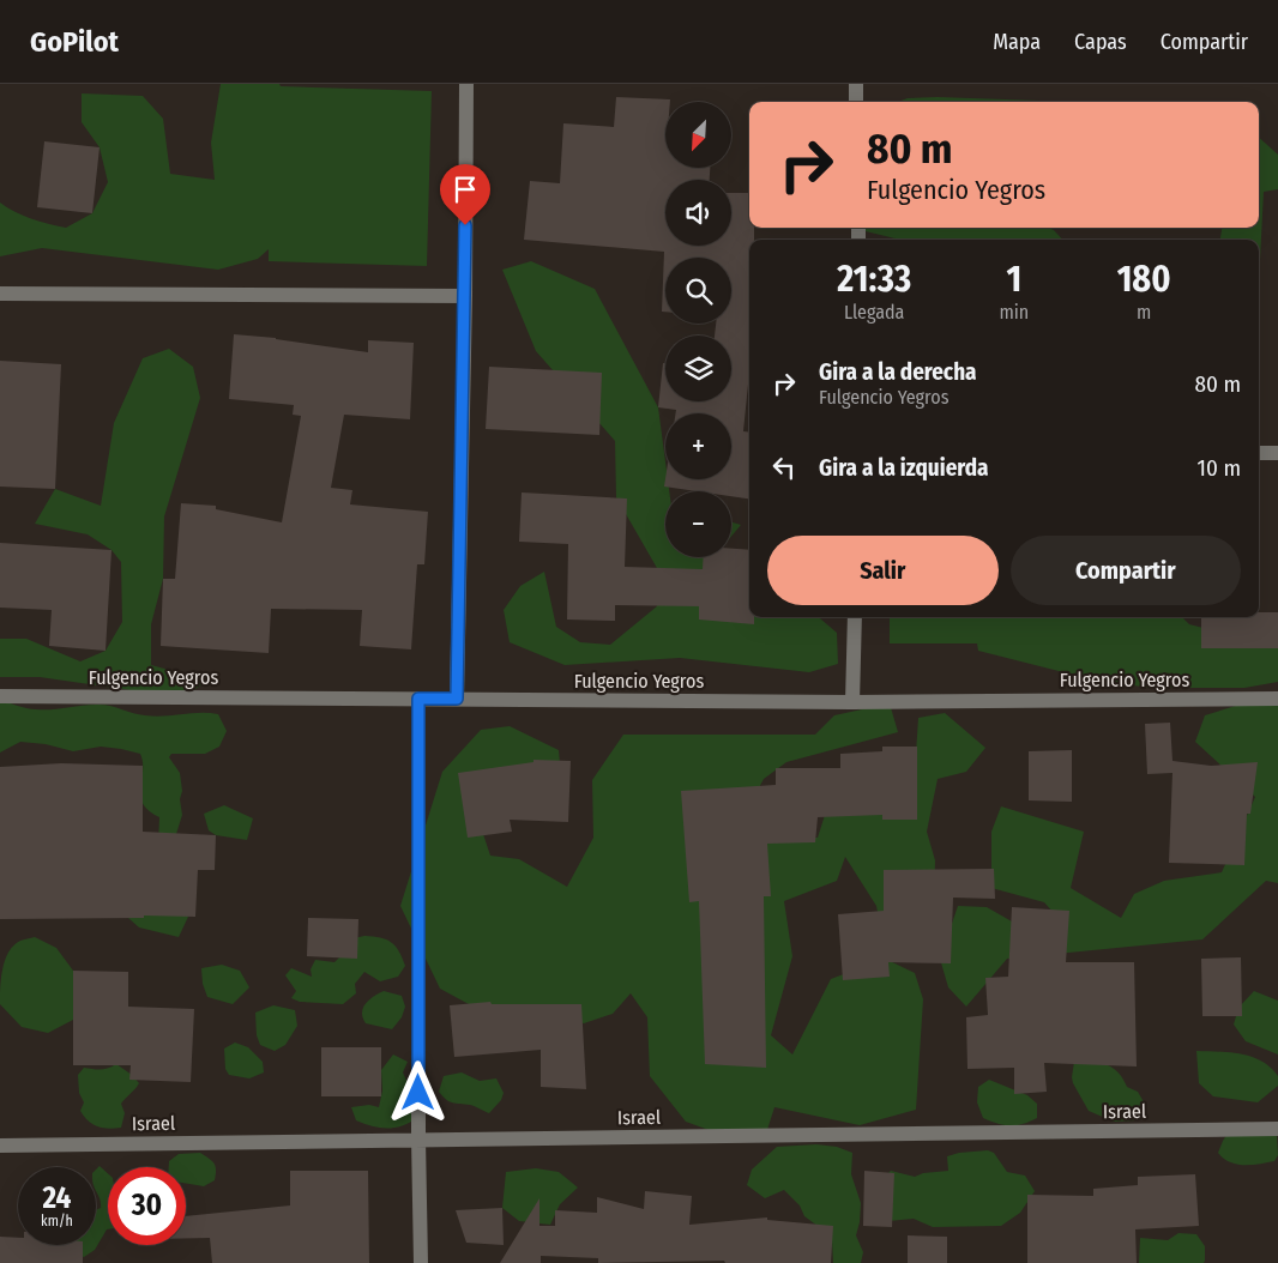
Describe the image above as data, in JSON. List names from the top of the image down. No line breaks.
{"streets":{"street":["Fulgencio Yegros","Israel"]},"north":"bottom left","page":{"header":"GoPilot","nav":["Mapa","Capas","Compartir"],"map_buttons":["+","−"],"turn":["80 m","Fulgencio Yegros"],"eta":["21:33","Llegada","1","min","180","m"],"list":[{"name":"Gira a la derecha","note":"Fulgencio Yegros","value":"80 m"},{"name":"Gira a la izquierda","value":"10 m"}],"buttons":["Salir","Compartir"],"speed":"24 km/h","limit":"30"}}
